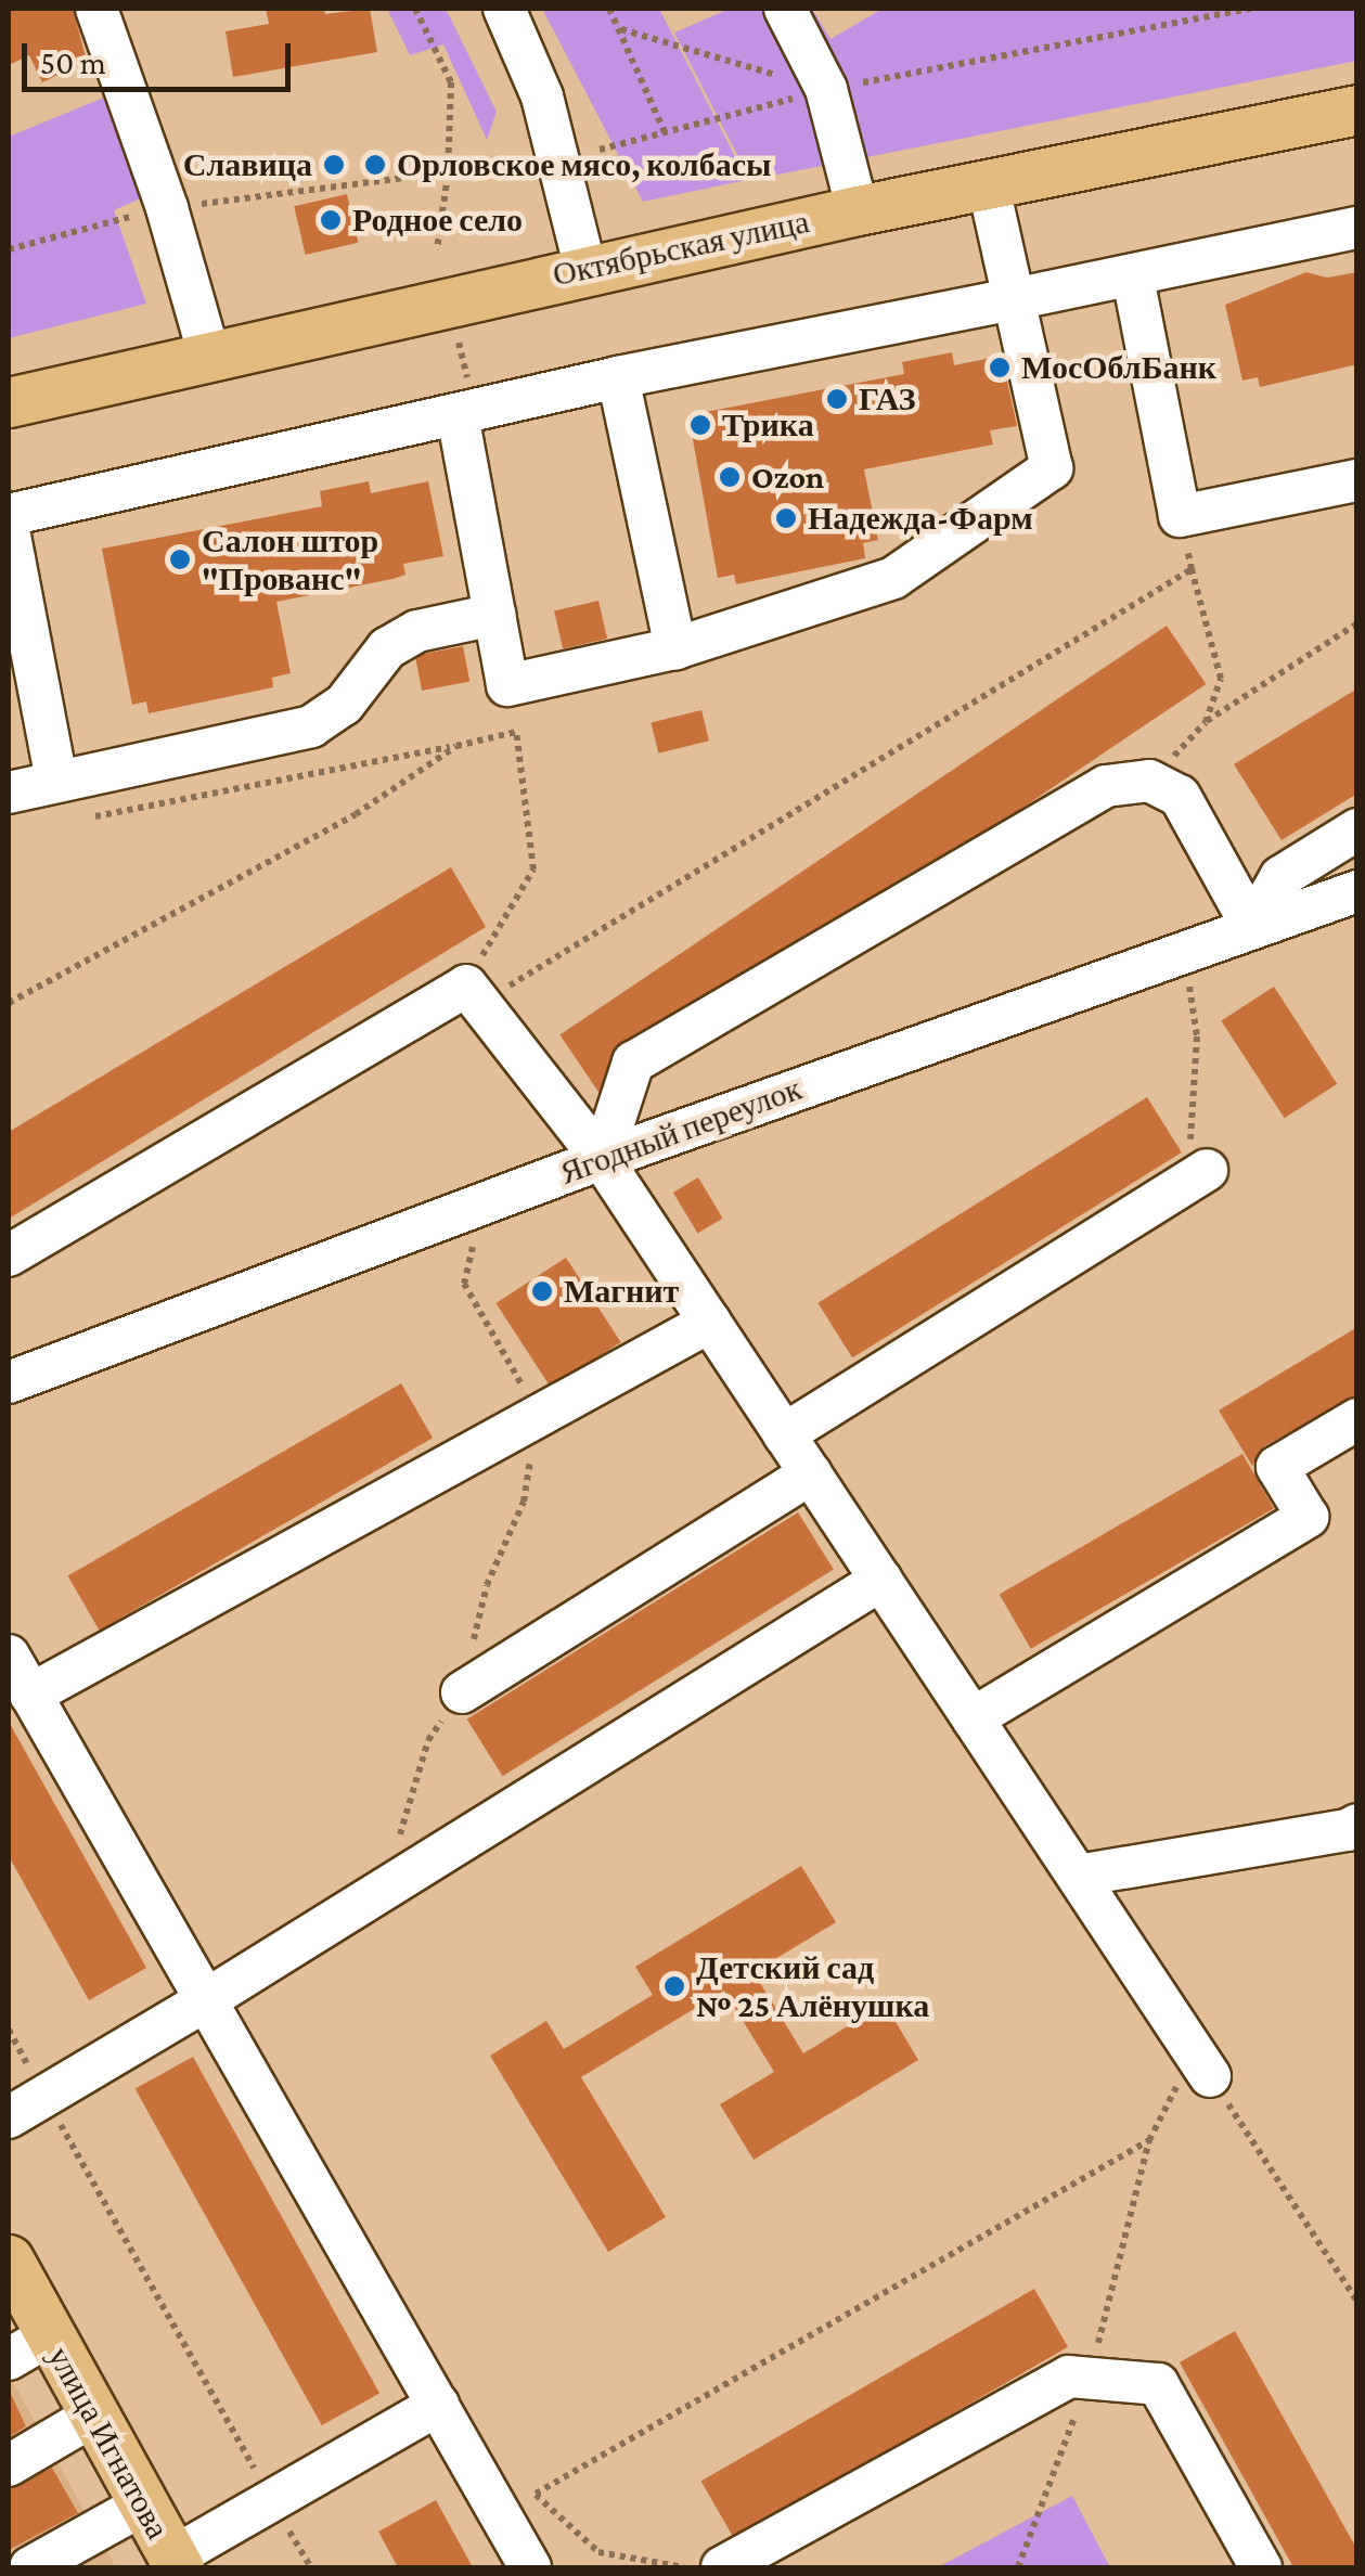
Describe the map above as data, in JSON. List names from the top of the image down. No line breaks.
{"streets":{"main road":["Октябрьская улица","улица Игнатова"],"street":["Ягодный переулок"]},"places":["Славица","Орловское мясо, колбасы","Родное село","МосОблБанк","ГАЗ","Трика","Ozon","Надежда-Фарм","Салон штор \"Прованс\"","Магнит","Детский сад № 25 Алёнушка"],"scale_bar":"50 m"}
